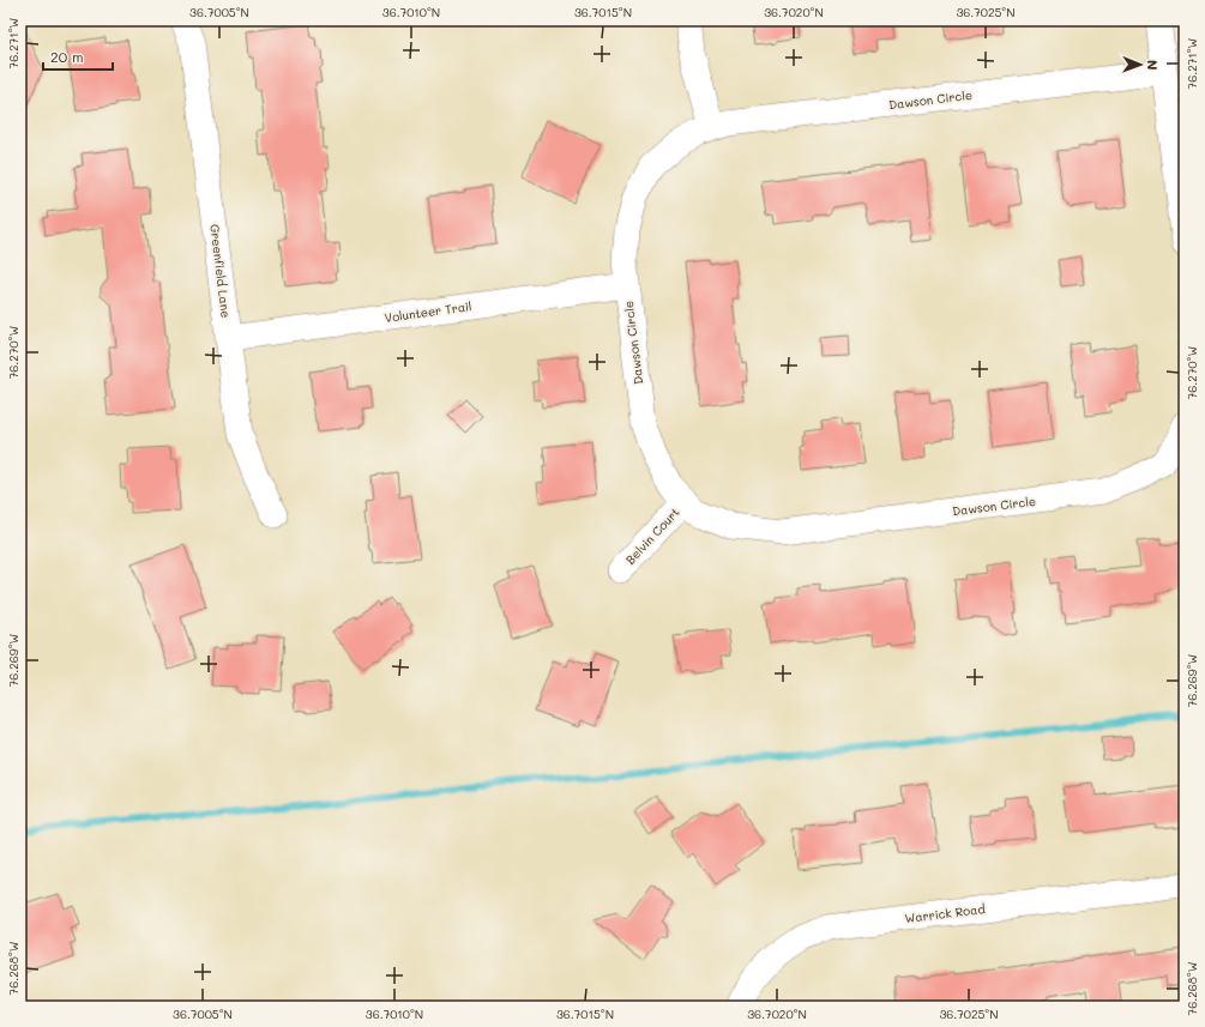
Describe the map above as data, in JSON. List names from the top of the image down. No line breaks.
{"streets":{"street":["Dawson Circle","Greenfield Lane","Volunteer Trail","Belvin Court","Warrick Road"]},"crossings":[["Dawson Circle","Volunteer Trail"],["Dawson Circle","Belvin Court"],["Greenfield Lane","Volunteer Trail"]],"scale_bar":"20 m","north":"right","coordinates":["36.7005°N","36.7010°N","36.7015°N","36.7020°N","36.7025°N","76.271°W","76.270°W","76.269°W","76.268°W"]}
